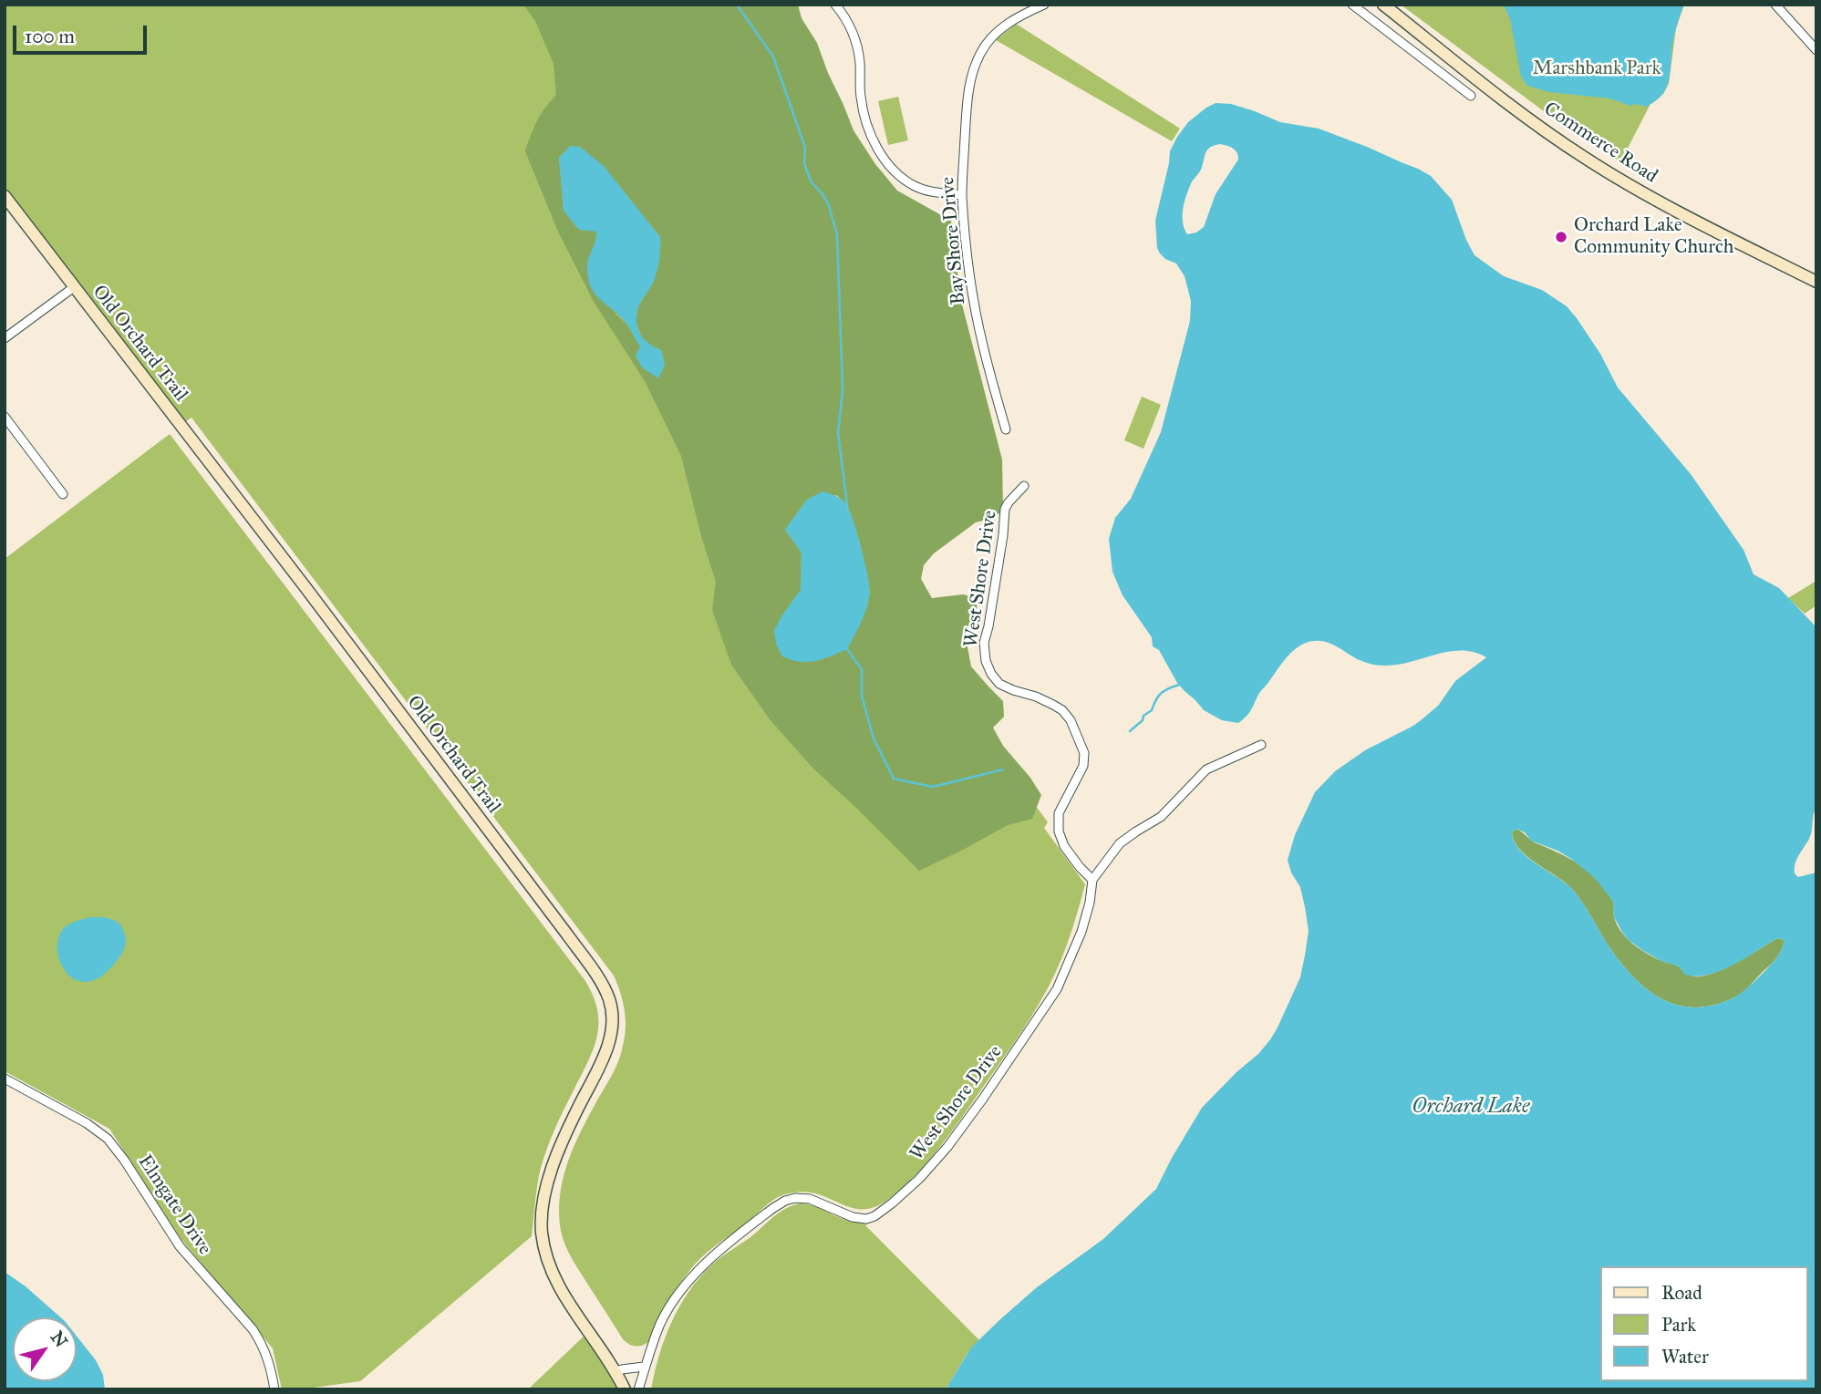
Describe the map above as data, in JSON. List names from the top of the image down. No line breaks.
{"streets":{"street":["Commerce Road","Bay Shore Drive","Old Orchard Trail","West Shore Drive","Elmgate Drive"]},"water":["Orchard Lake"],"parks":["Marshbank Park"],"places":["Orchard Lake Community Church"],"legend":["Road","Park","Water"],"scale_bar":"100 m","north":"top right"}
